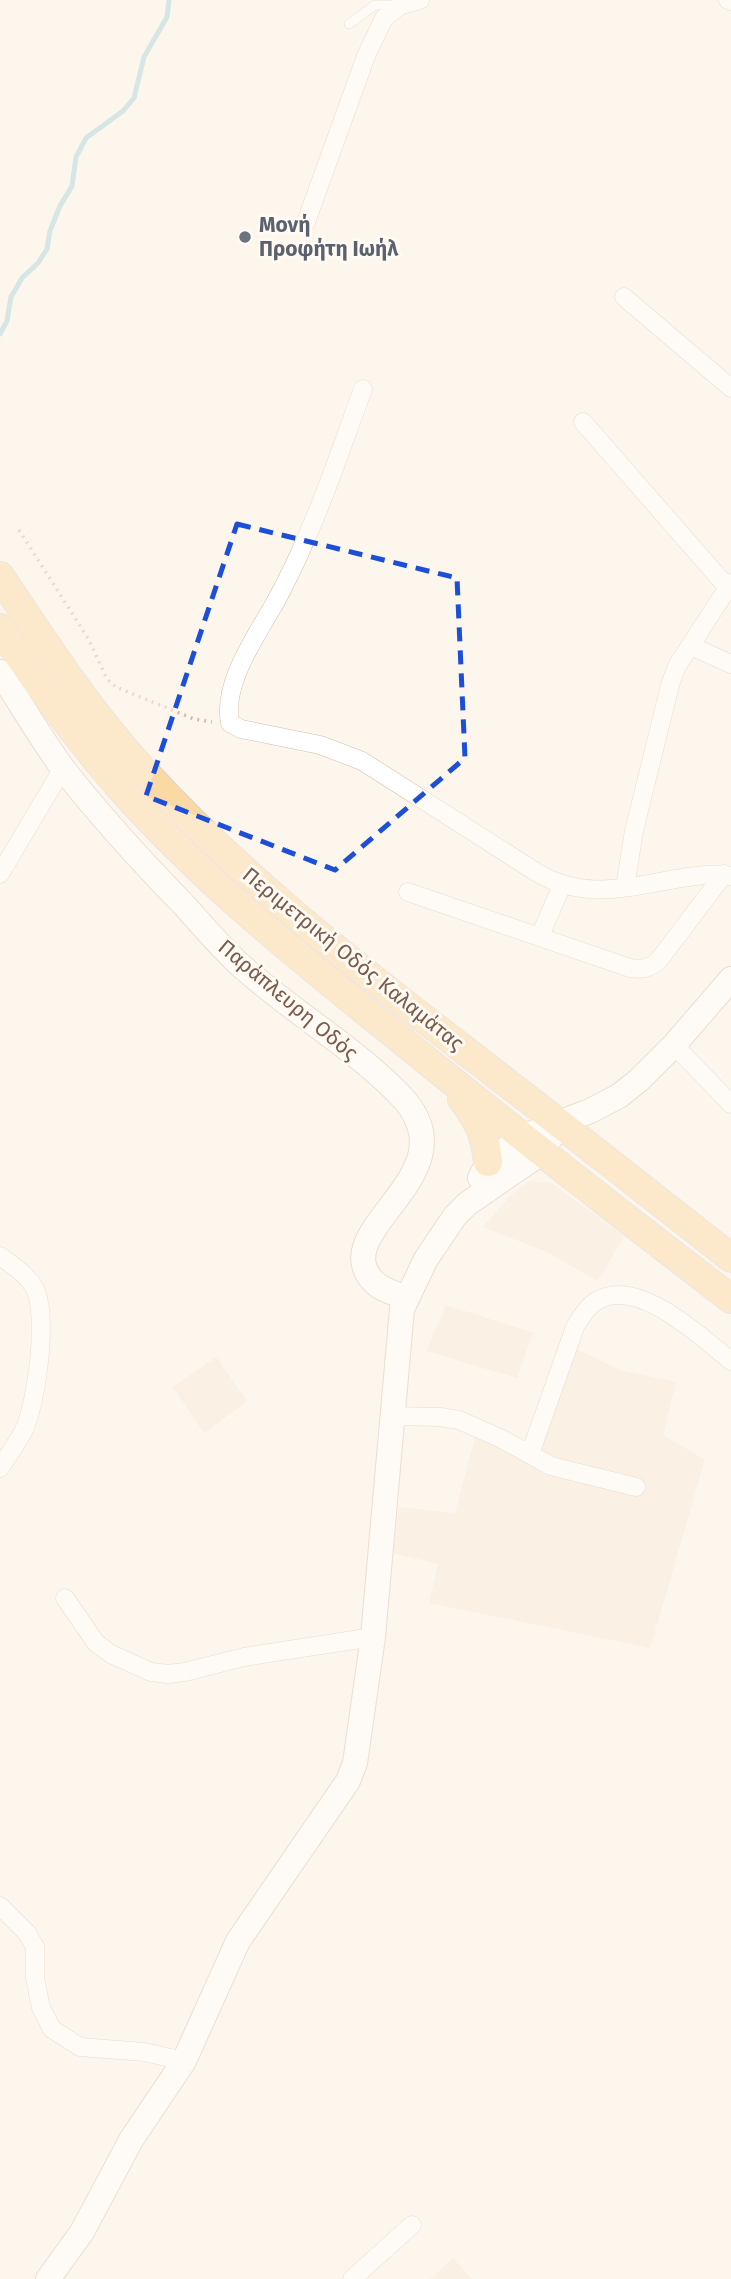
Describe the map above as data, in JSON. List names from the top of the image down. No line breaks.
{"streets":{"main road":["Περιμετρική Οδός Καλαμάτας"],"street":["Παράπλευρη Οδός"]},"places":["Μονή Προφήτη Ιωήλ"]}
